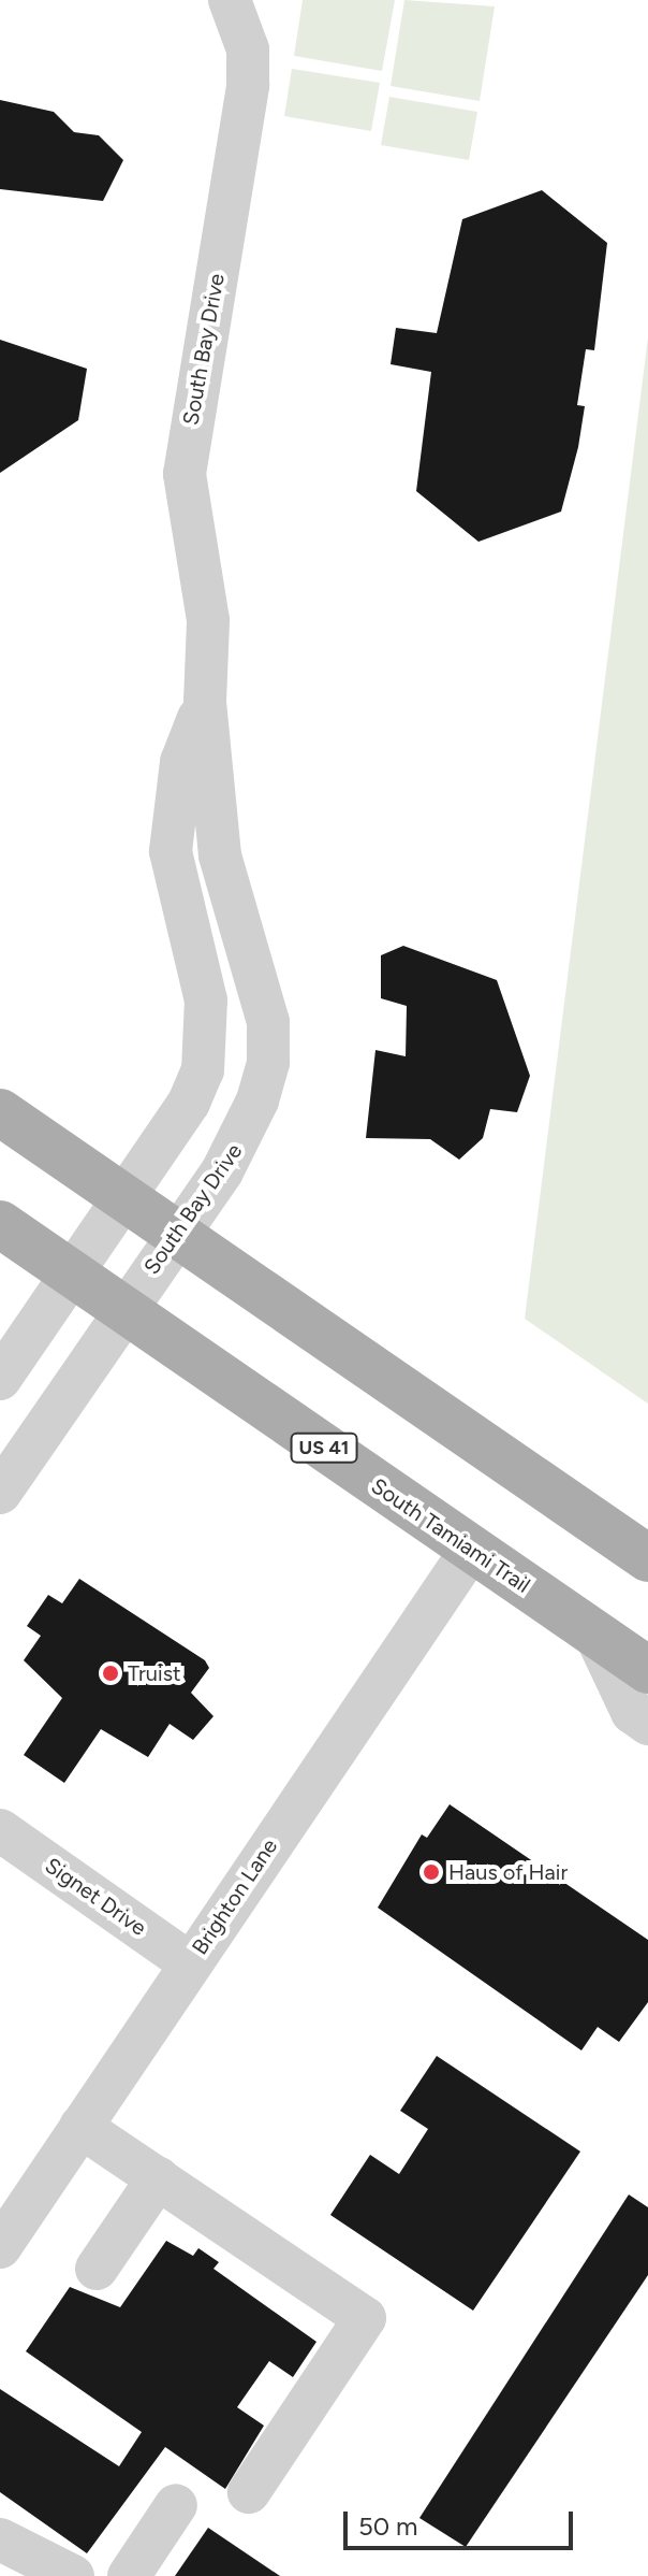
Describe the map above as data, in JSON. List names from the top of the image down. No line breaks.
{"streets":{"main road":["US 41","South Tamiami Trail"],"street":["South Bay Drive","Signet Drive","Brighton Lane"]},"crossings":[["South Bay Drive","South Tamiami Trail"],["South Tamiami Trail","Brighton Lane"],["Signet Drive","Brighton Lane"]],"places":["Truist","Haus of Hair"],"scale_bar":"50 m"}
